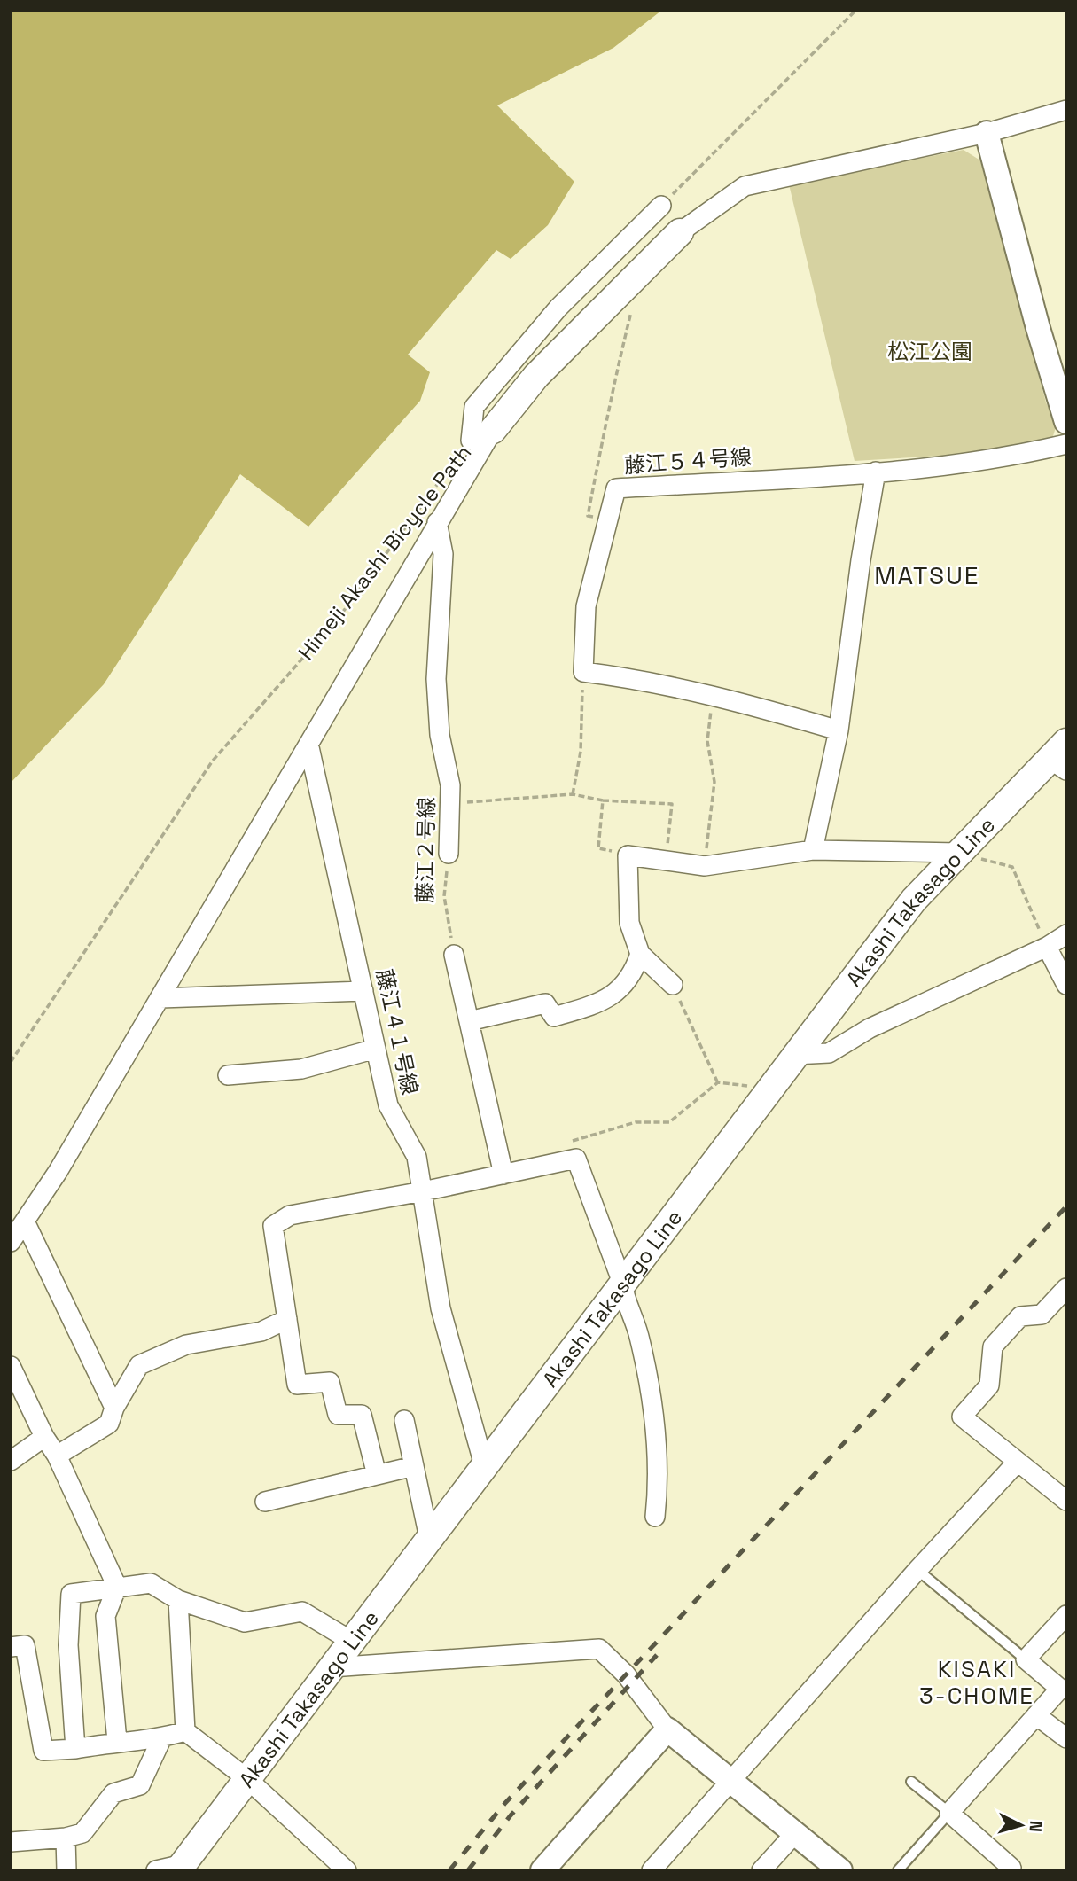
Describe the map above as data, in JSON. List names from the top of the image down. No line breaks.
{"streets":{"main road":["Himeji Akashi Bicycle Path","Akashi Takasago Line"],"street":["藤江５４号線","藤江２号線","藤江４１号線"]},"crossings":[["Akashi Takasago Line","藤江４１号線"]],"districts":["MATSUE","KISAKI 3-CHOME"],"parks":["松江公園"],"north":"right"}
